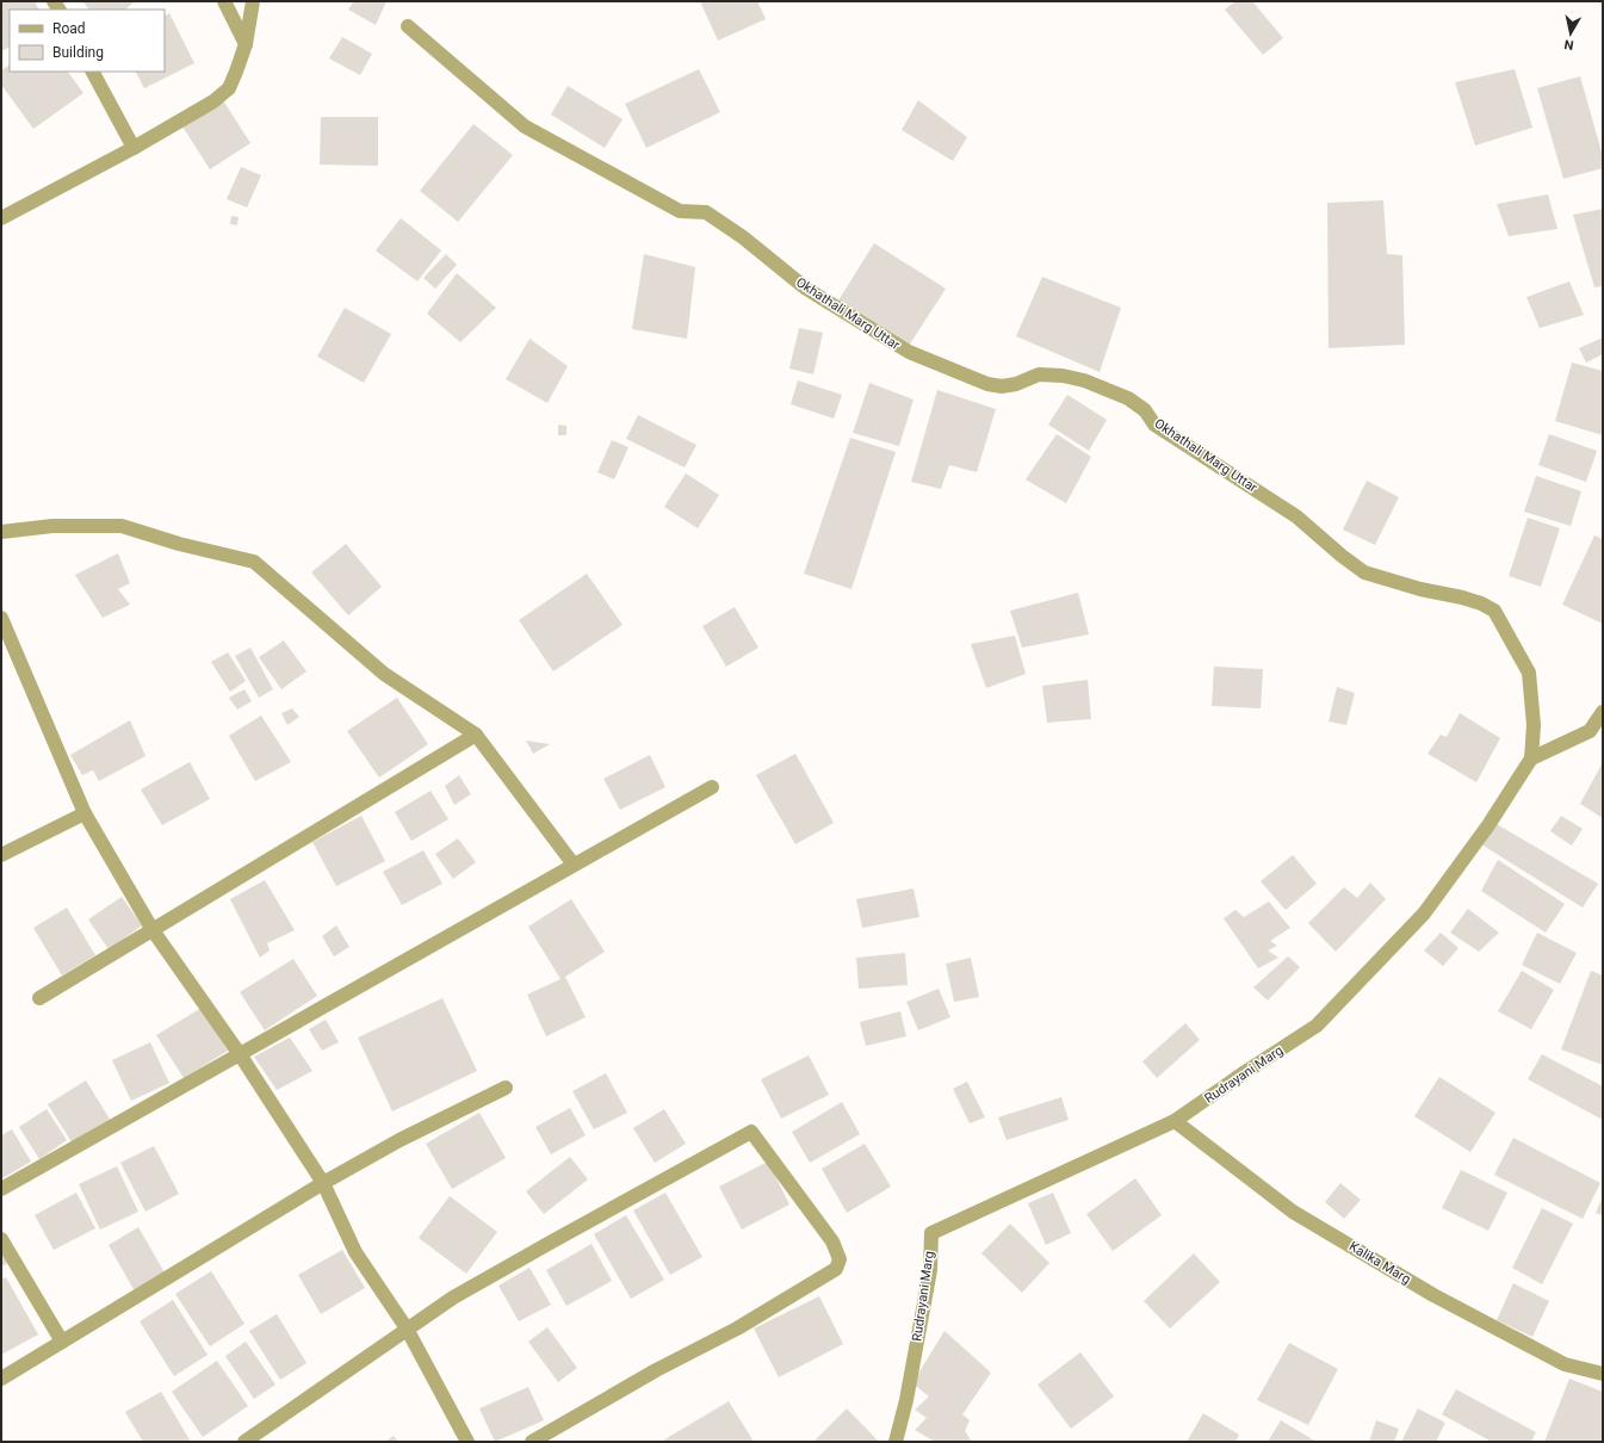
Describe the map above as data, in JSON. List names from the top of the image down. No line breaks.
{"streets":{"street":["Okhathali Marg Uttar","Rudrayani Marg","Kalika Marg"]},"crossings":[["Okhathali Marg Uttar","Rudrayani Marg"],["Rudrayani Marg","Kalika Marg"]],"legend":["Road","Building"],"north":"bottom"}
